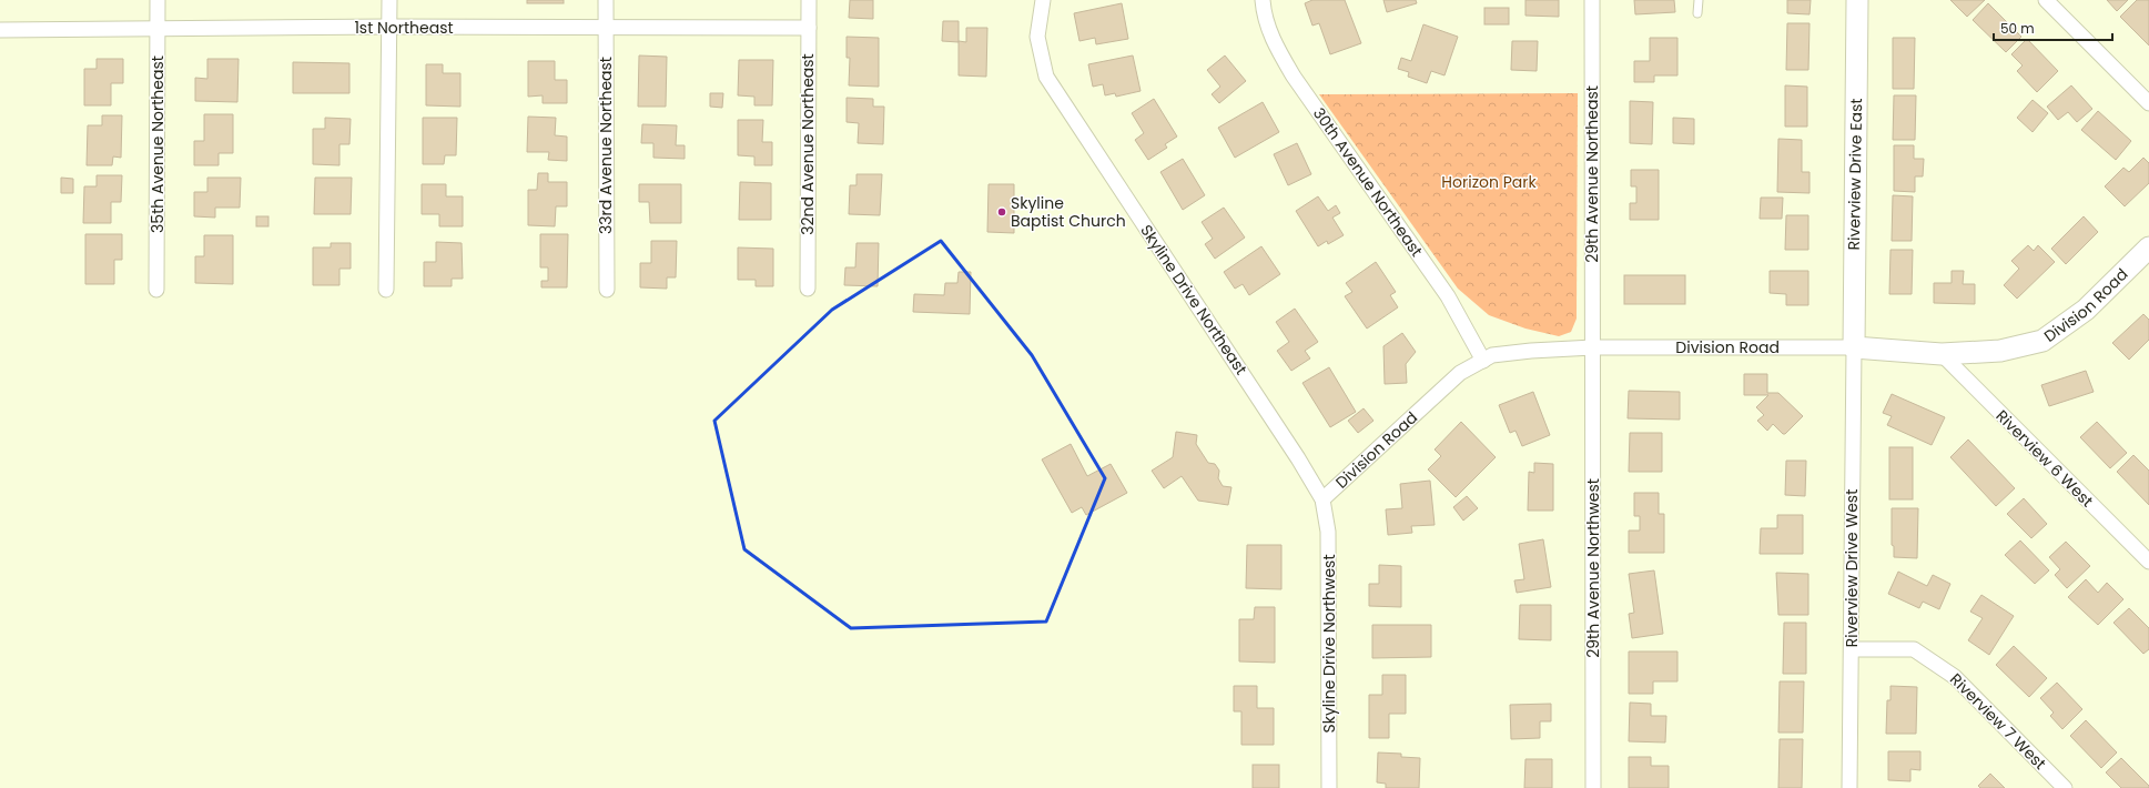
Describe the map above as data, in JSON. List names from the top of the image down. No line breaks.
{"streets":{"street":["1st Northeast","35th Avenue Northeast","32nd Avenue Northeast","33rd Avenue Northeast","29th Avenue Northeast","Riverview Drive East","30th Avenue Northeast","Skyline Drive Northeast","Division Road","Riverview 6 West","29th Avenue Northwest","Riverview Drive West","Skyline Drive Northwest","Riverview 7 West"]},"crossings":[["1st Northeast","35th Avenue Northeast"],["1st Northeast","32nd Avenue Northeast"],["1st Northeast","33rd Avenue Northeast"],["29th Avenue Northeast","Division Road"],["29th Avenue Northeast","29th Avenue Northwest"],["Riverview Drive East","Division Road"],["Riverview Drive East","Riverview Drive West"],["30th Avenue Northeast","Division Road"],["Skyline Drive Northeast","Division Road"],["Skyline Drive Northeast","Skyline Drive Northwest"],["Division Road","Riverview 6 West"],["Division Road","29th Avenue Northwest"],["Division Road","Riverview Drive West"],["Division Road","Skyline Drive Northwest"],["Riverview Drive West","Riverview 7 West"]],"parks":["Horizon Park"],"places":["Skyline Baptist Church"],"scale_bar":"50 m"}
